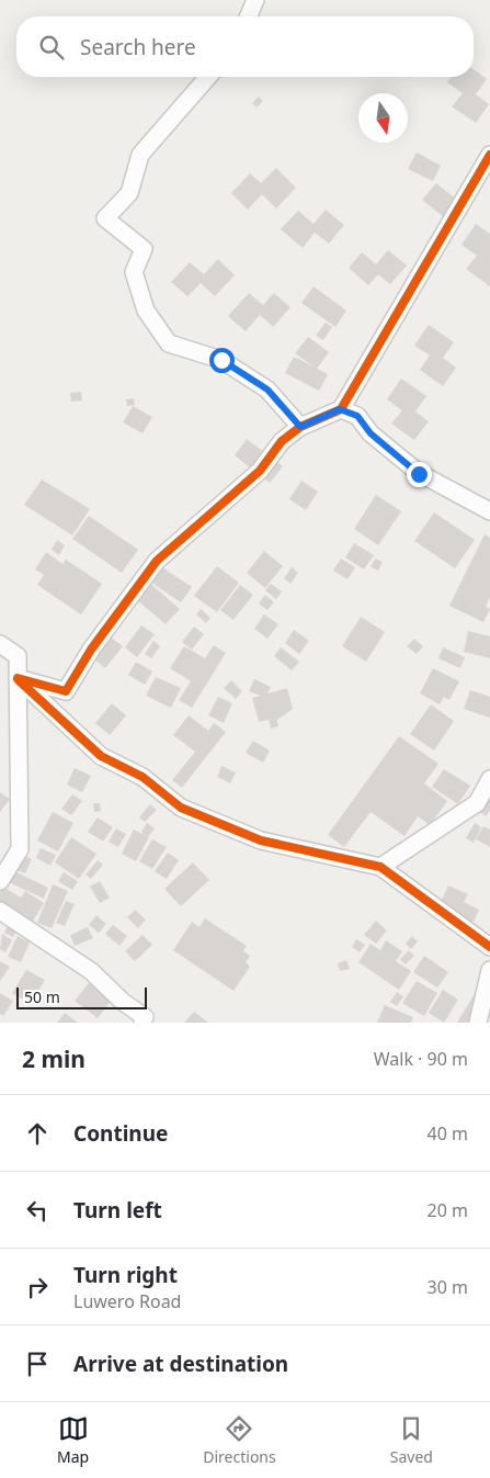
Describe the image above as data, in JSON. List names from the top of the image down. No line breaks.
{"scale_bar":"50 m","north":"bottom","page":{"search":"Search here","scale":"50 m","heading":["2 min","Walk · 90 m"],"list":[["Continue","40 m"],["Turn left","20 m"],["Turn right","Luwero Road","30 m"],"Arrive at destination"],"nav":["Map","Directions","Saved"]}}
